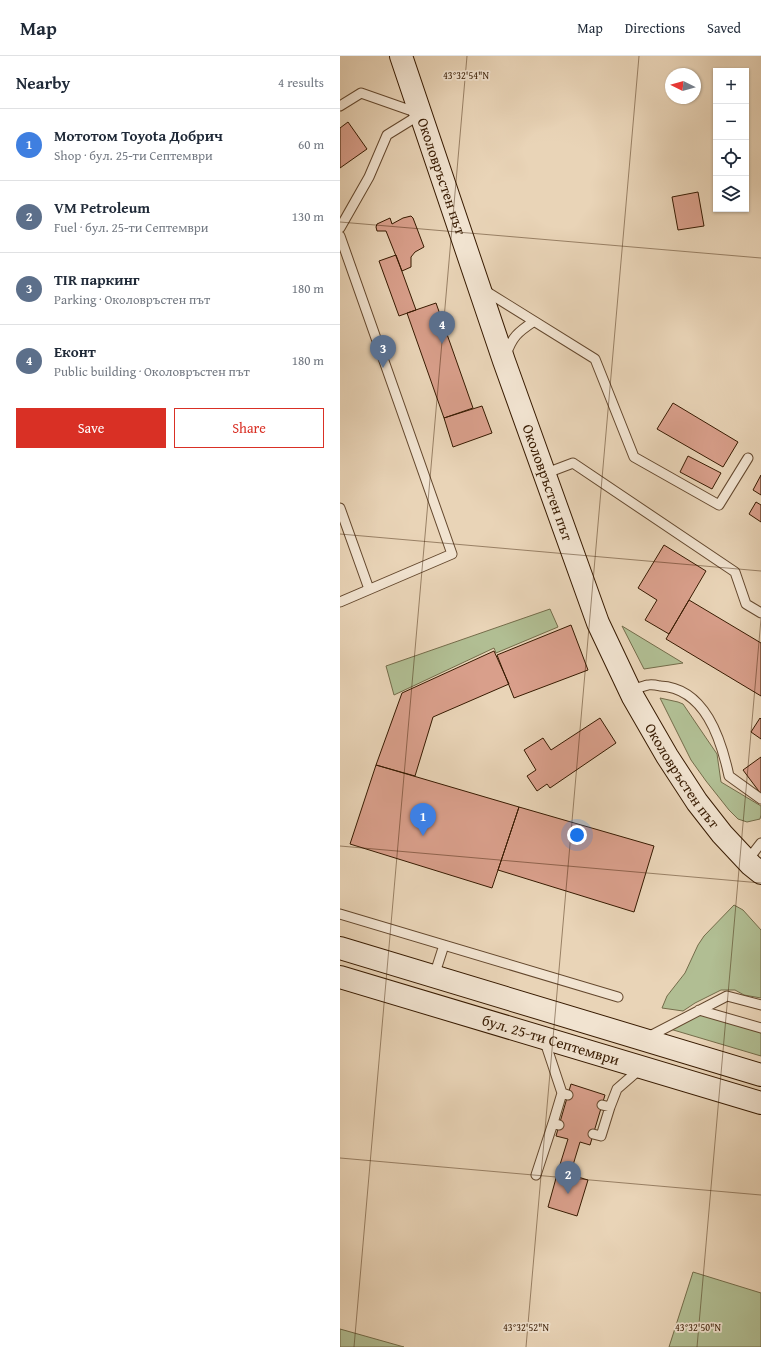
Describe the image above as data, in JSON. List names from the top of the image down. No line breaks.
{"streets":{"main road":["Околовръстен път","бул. 25-ти Септември"]},"north":"left","page":{"header":"Map","nav":["Map","Directions","Saved"],"heading":["Nearby","4 results"],"map_buttons":["+","−"],"list":[{"mark":"1","name":"Мототом Toyota Добрич","note":"Shop · бул. 25-ти Септември","value":"60 m"},{"mark":"2","name":"VM Petroleum","note":"Fuel · бул. 25-ти Септември","value":"130 m"},{"mark":"3","name":"TIR паркинг","note":"Parking · Околовръстен път","value":"180 m"},{"mark":"4","name":"Еконт","note":"Public building · Околовръстен път","value":"180 m"}],"pins":["4","3","1","2"],"buttons":["Save","Share"]},"coordinates":["43°32'54\"N","43°32'52\"N","43°32'50\"N"]}
